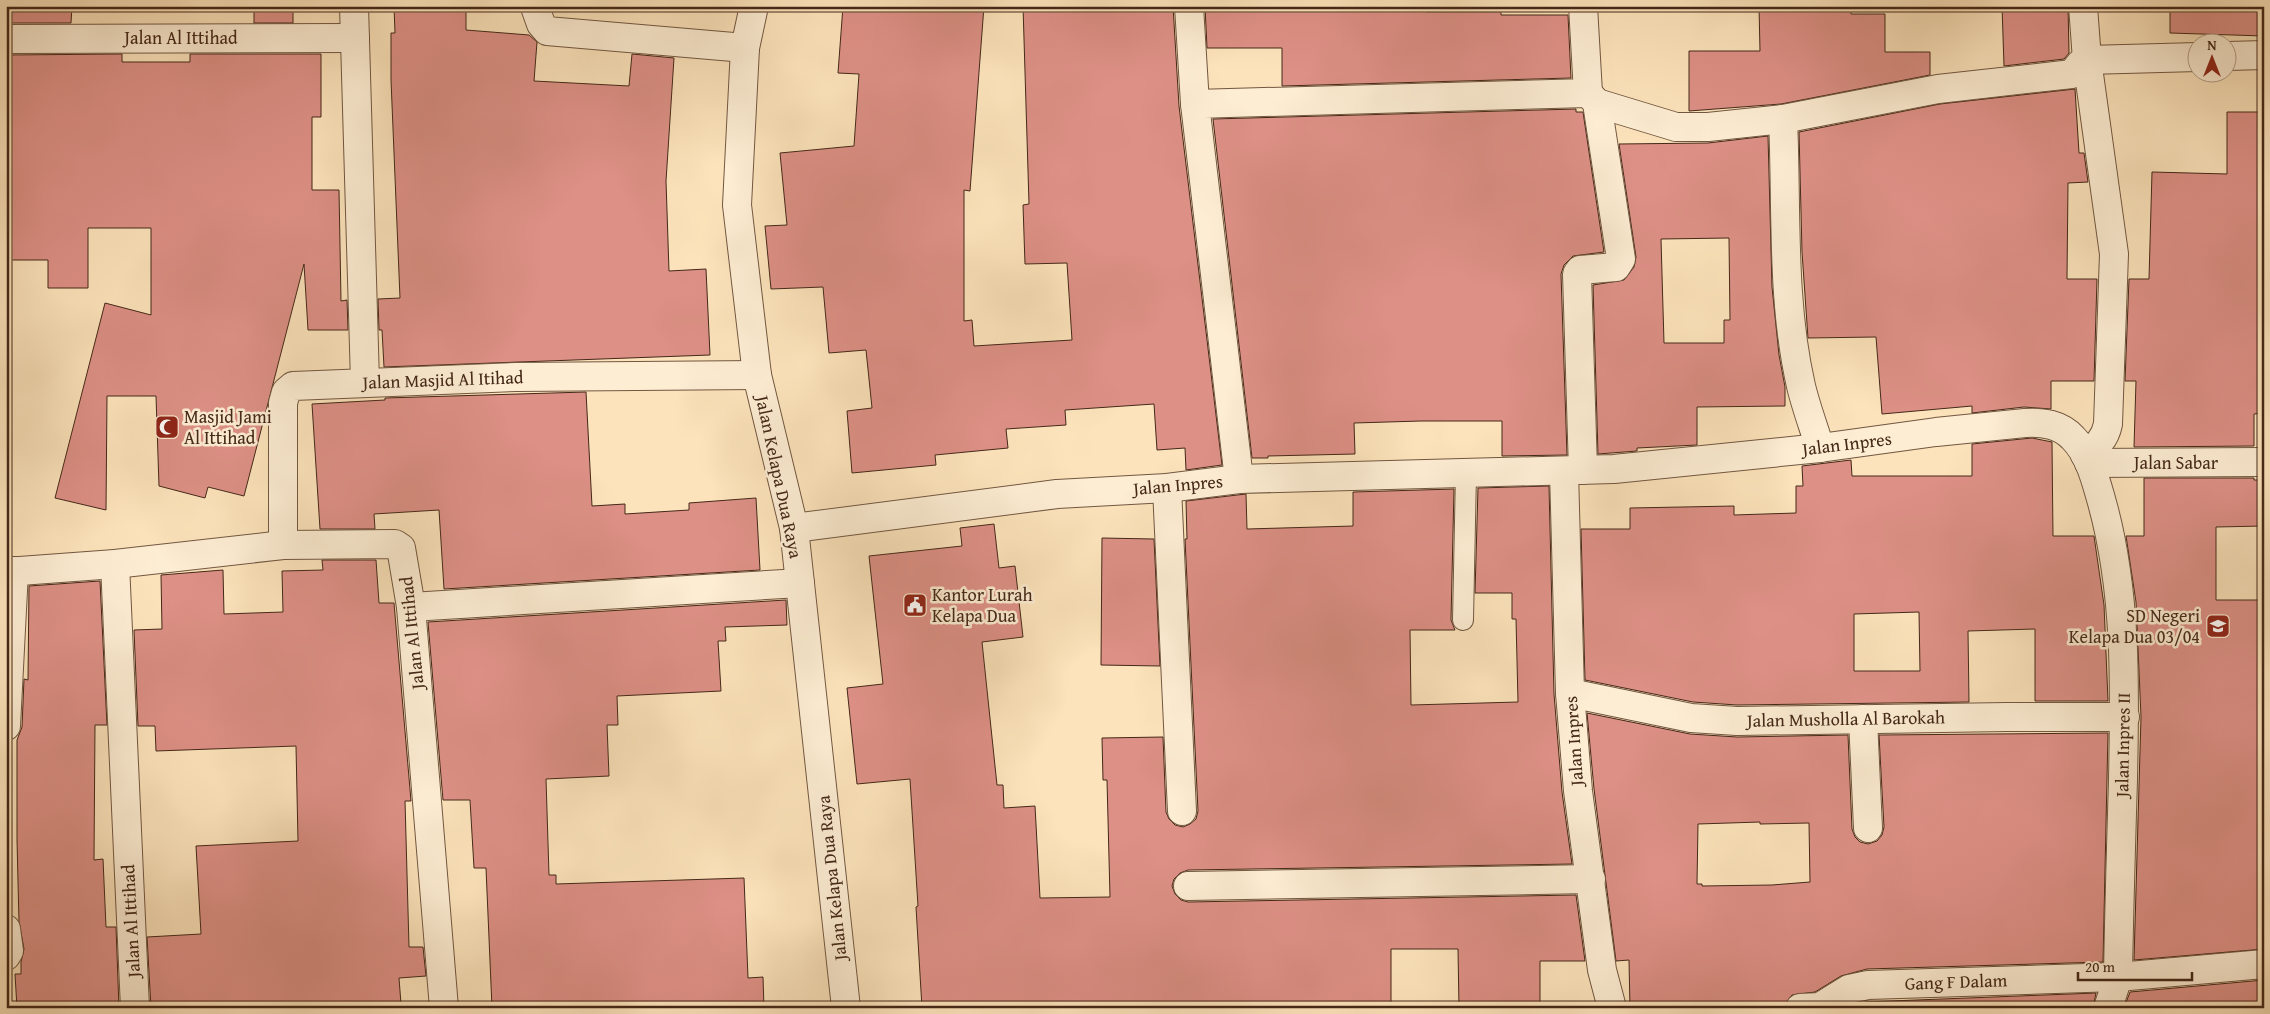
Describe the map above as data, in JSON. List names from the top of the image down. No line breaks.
{"streets":{"street":["Jalan Al Ittihad","Jalan Masjid Al Itihad","Jalan Inpres","Jalan Sabar","Jalan Kelapa Dua Raya","Jalan Musholla Al Barokah","Jalan Inpres II","Gang F Dalam"]},"crossings":[["Jalan Al Ittihad","Jalan Masjid Al Itihad"],["Jalan Masjid Al Itihad","Jalan Kelapa Dua Raya"],["Jalan Inpres","Jalan Sabar"],["Jalan Inpres","Jalan Kelapa Dua Raya"],["Jalan Inpres","Jalan Musholla Al Barokah"],["Jalan Inpres","Jalan Inpres II"],["Jalan Sabar","Jalan Inpres II"],["Jalan Musholla Al Barokah","Jalan Inpres II"],["Jalan Inpres II","Gang F Dalam"]],"places":{"mosque":["Masjid Jami Al Ittihad"],"public building":["Kantor Lurah Kelapa Dua"],"school or university":["SD Negeri Kelapa Dua 03/04"]},"scale_bar":"20 m","north":"top"}
